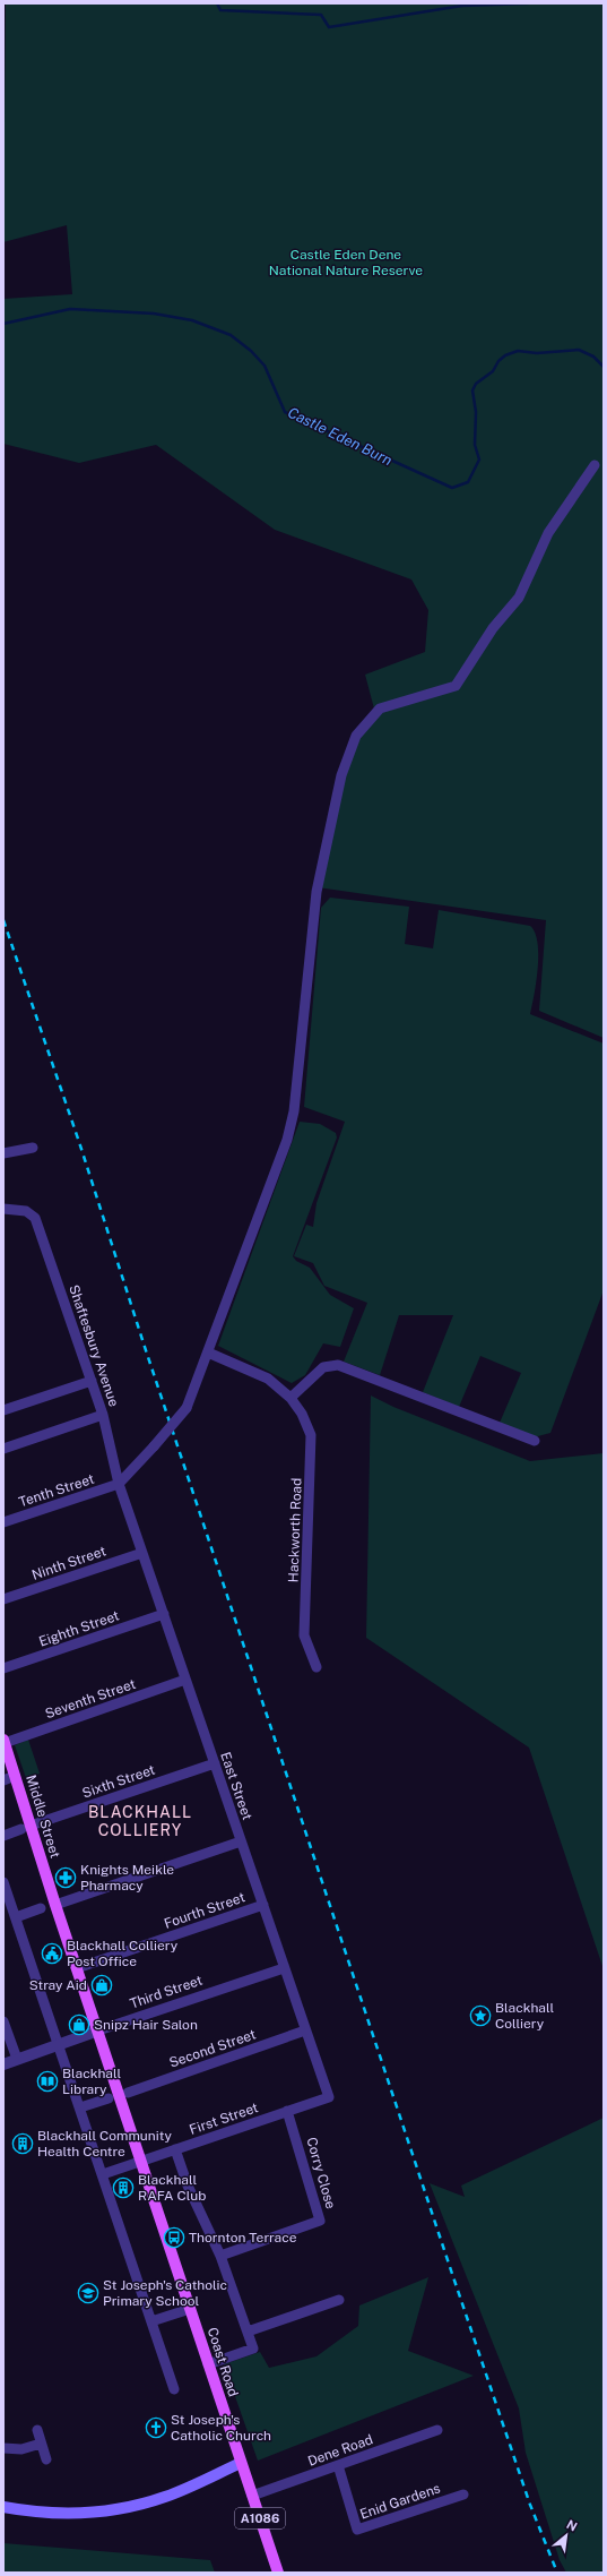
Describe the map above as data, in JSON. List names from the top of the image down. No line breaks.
{"streets":{"main road":["Middle Street","Coast Road","A1086"],"street":["Shaftesbury Avenue","Tenth Street","Hackworth Road","Ninth Street","Eighth Street","Seventh Street","Sixth Street","East Street","Fourth Street","Third Street","Second Street","First Street","Corry Close","Dene Road","Enid Gardens"]},"crossings":[["Shaftesbury Avenue","Tenth Street"],["Shaftesbury Avenue","East Street"],["Tenth Street","East Street"],["Ninth Street","East Street"],["Eighth Street","East Street"],["Seventh Street","East Street"],["Seventh Street","Middle Street"],["Sixth Street","East Street"],["Sixth Street","Middle Street"],["East Street","Fourth Street"],["East Street","Third Street"],["East Street","Second Street"],["East Street","First Street"],["Middle Street","Fourth Street"],["Middle Street","Third Street"],["Middle Street","First Street"],["Middle Street","Coast Road"],["First Street","Corry Close"],["First Street","Coast Road"],["Coast Road","Dene Road"],["Dene Road","Enid Gardens"]],"districts":["BLACKHALL COLLIERY"],"water":["Castle Eden Burn"],"parks":["Castle Eden Dene National Nature Reserve"],"places":{"pharmacy":["Knights Meikle Pharmacy"],"public building":["Blackhall Colliery Post Office"],"shop":["Stray Aid","Snipz Hair Salon"],"place":["Blackhall Colliery"],"library":["Blackhall Library"],"building":["Blackhall Community Health Centre","Blackhall RAFA Club"],"bus stop":["Thornton Terrace"],"school or university":["St Joseph's Catholic Primary School"],"church":["St Joseph's Catholic Church"]},"north":"top right"}
